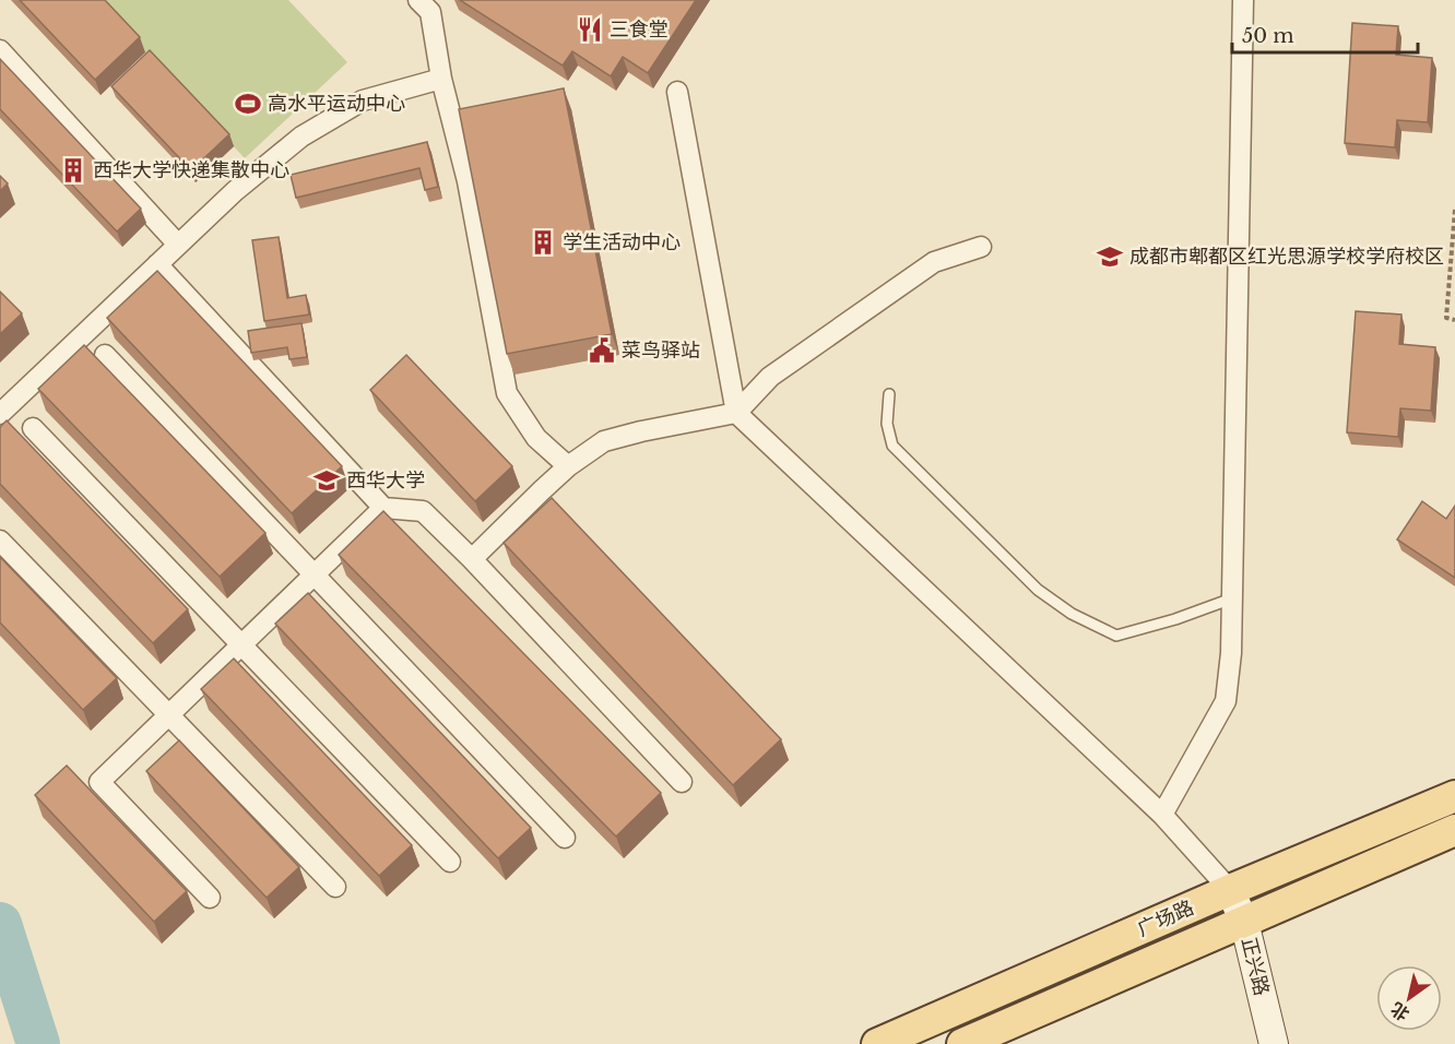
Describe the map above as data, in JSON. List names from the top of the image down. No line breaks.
{"streets":{"main road":["广场路"],"street":["正兴路"]},"crossings":[["广场路","正兴路"]],"places":{"restaurant":["三食堂"],"sports":["高水平运动中心"],"building":["西华大学快递集散中心","学生活动中心"],"school or university":["成都市郫都区红光思源学校学府校区","西华大学"],"public building":["菜鸟驿站"]},"scale_bar":"50 m","north":"bottom left"}
